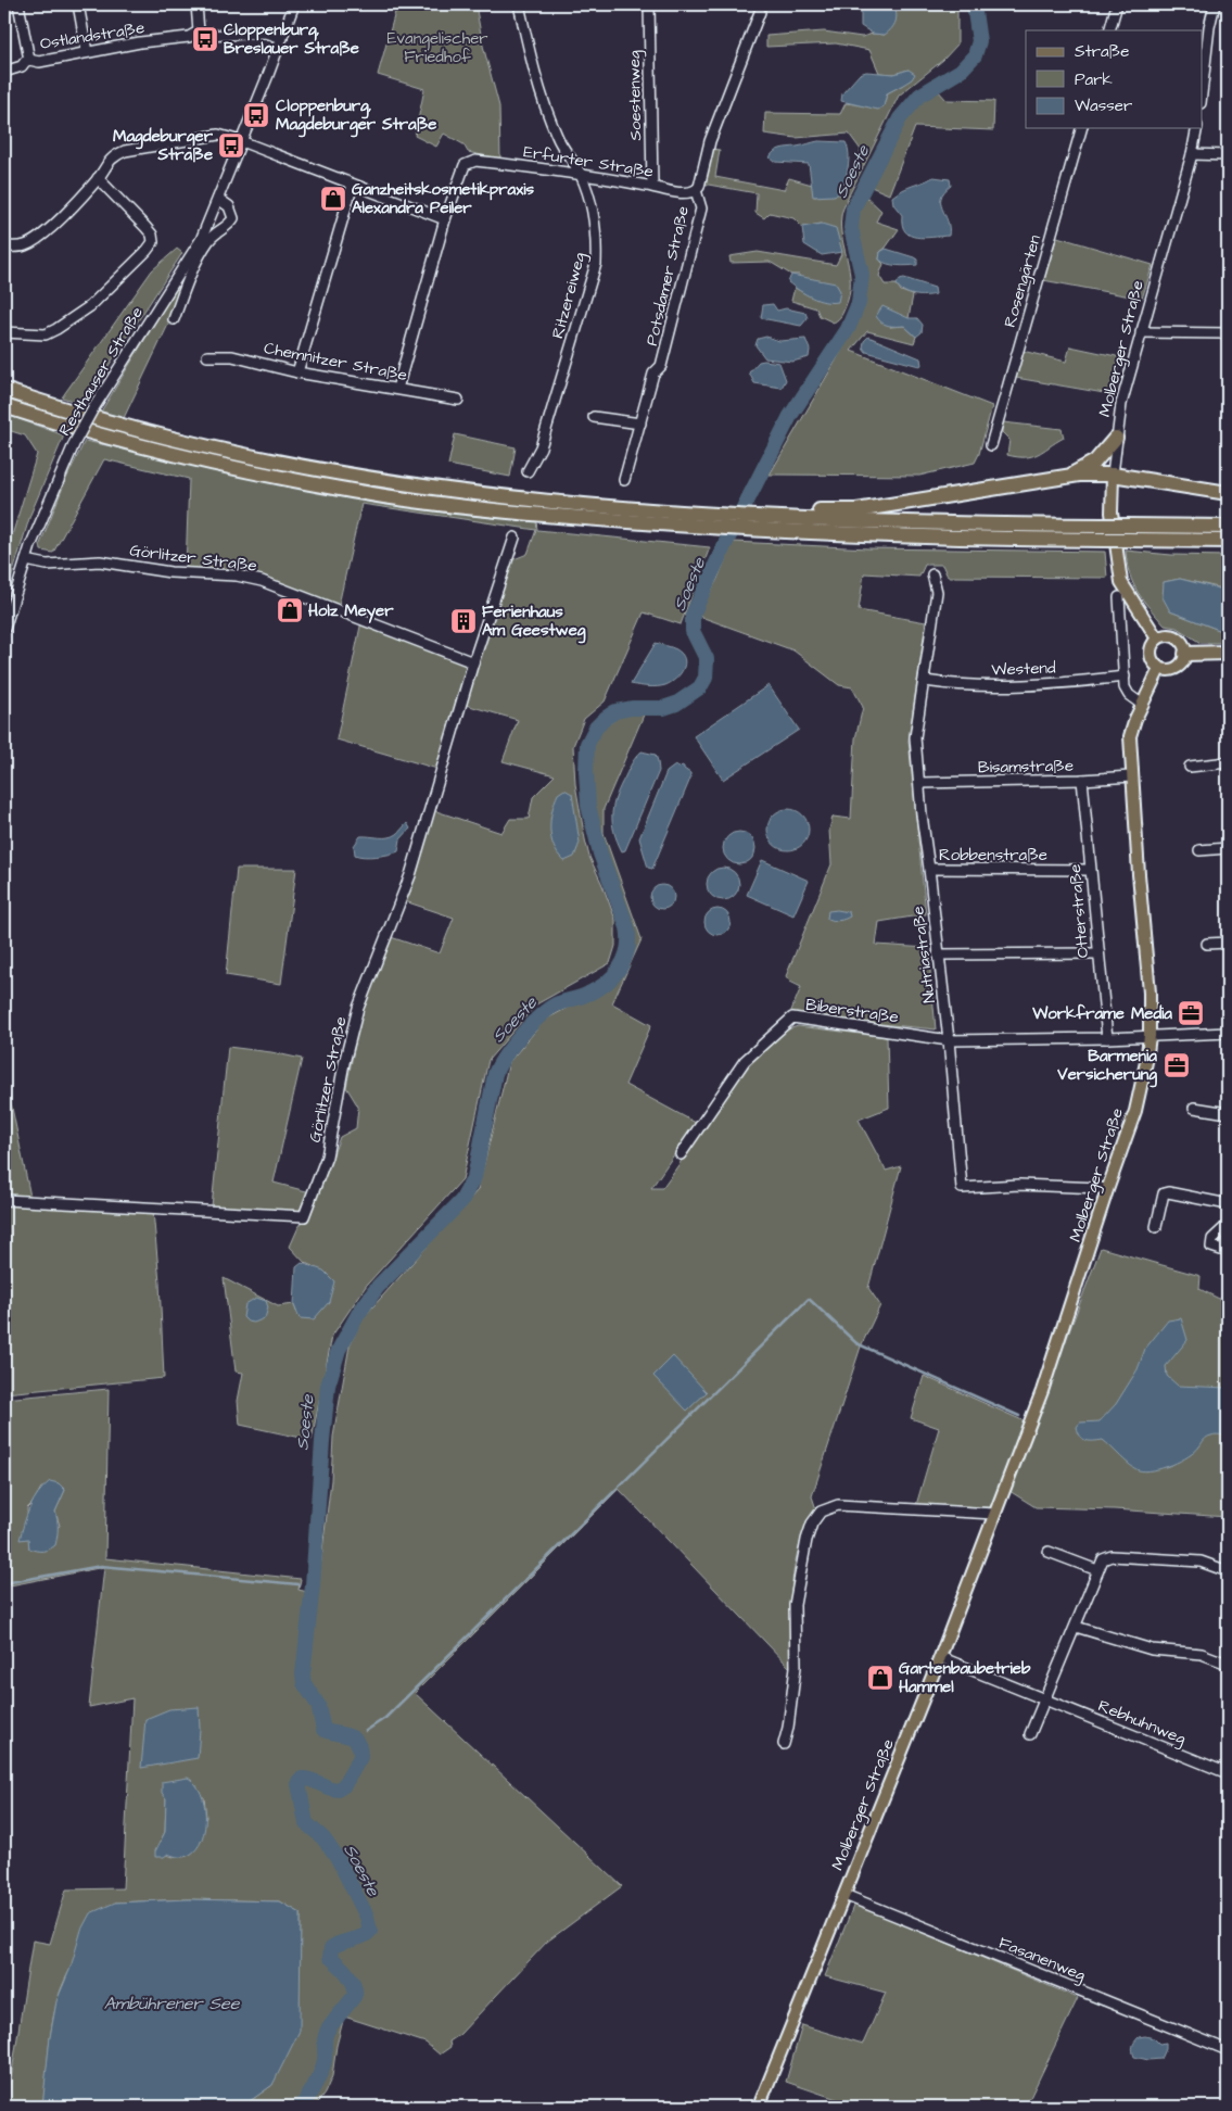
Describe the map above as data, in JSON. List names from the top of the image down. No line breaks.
{"streets":{"main road":["Molberger Straße"],"street":["Ostlandstraße","Soestenweg","Erfurter Straße","Potsdamer Straße","Rosengärten","Ritzereiweg","Chemnitzer Straße","Resthauser Straße","Görlitzer Straße","Westend","Bisamstraße","Robbenstraße","Otterstraße","Nutriastraße","Biberstraße","Rebhuhnweg","Fasanenweg"]},"crossings":[["Ostlandstraße","Resthauser Straße"],["Soestenweg","Erfurter Straße"],["Erfurter Straße","Potsdamer Straße"],["Erfurter Straße","Ritzereiweg"],["Molberger Straße","Bisamstraße"],["Molberger Straße","Nutriastraße"],["Molberger Straße","Biberstraße"],["Molberger Straße","Rebhuhnweg"],["Molberger Straße","Fasanenweg"],["Resthauser Straße","Görlitzer Straße"],["Westend","Nutriastraße"],["Bisamstraße","Otterstraße"],["Bisamstraße","Nutriastraße"],["Robbenstraße","Otterstraße"],["Robbenstraße","Nutriastraße"],["Otterstraße","Biberstraße"],["Nutriastraße","Biberstraße"]],"water":["Soeste","Ambührener See"],"parks":["Evangelischer Friedhof"],"places":{"bus stop":["Cloppenburg, Breslauer Straße","Cloppenburg, Magdeburger Straße","Magdeburger Straße"],"shop":["Ganzheitskosmetikpraxis Alexandra Peiler","Holz Meyer","Gartenbaubetrieb Hammel"],"building":["Ferienhaus Am Geestweg"],"office":["Workframe Media","Barmenia Versicherung"]},"legend":["Straße","Park","Wasser"]}
